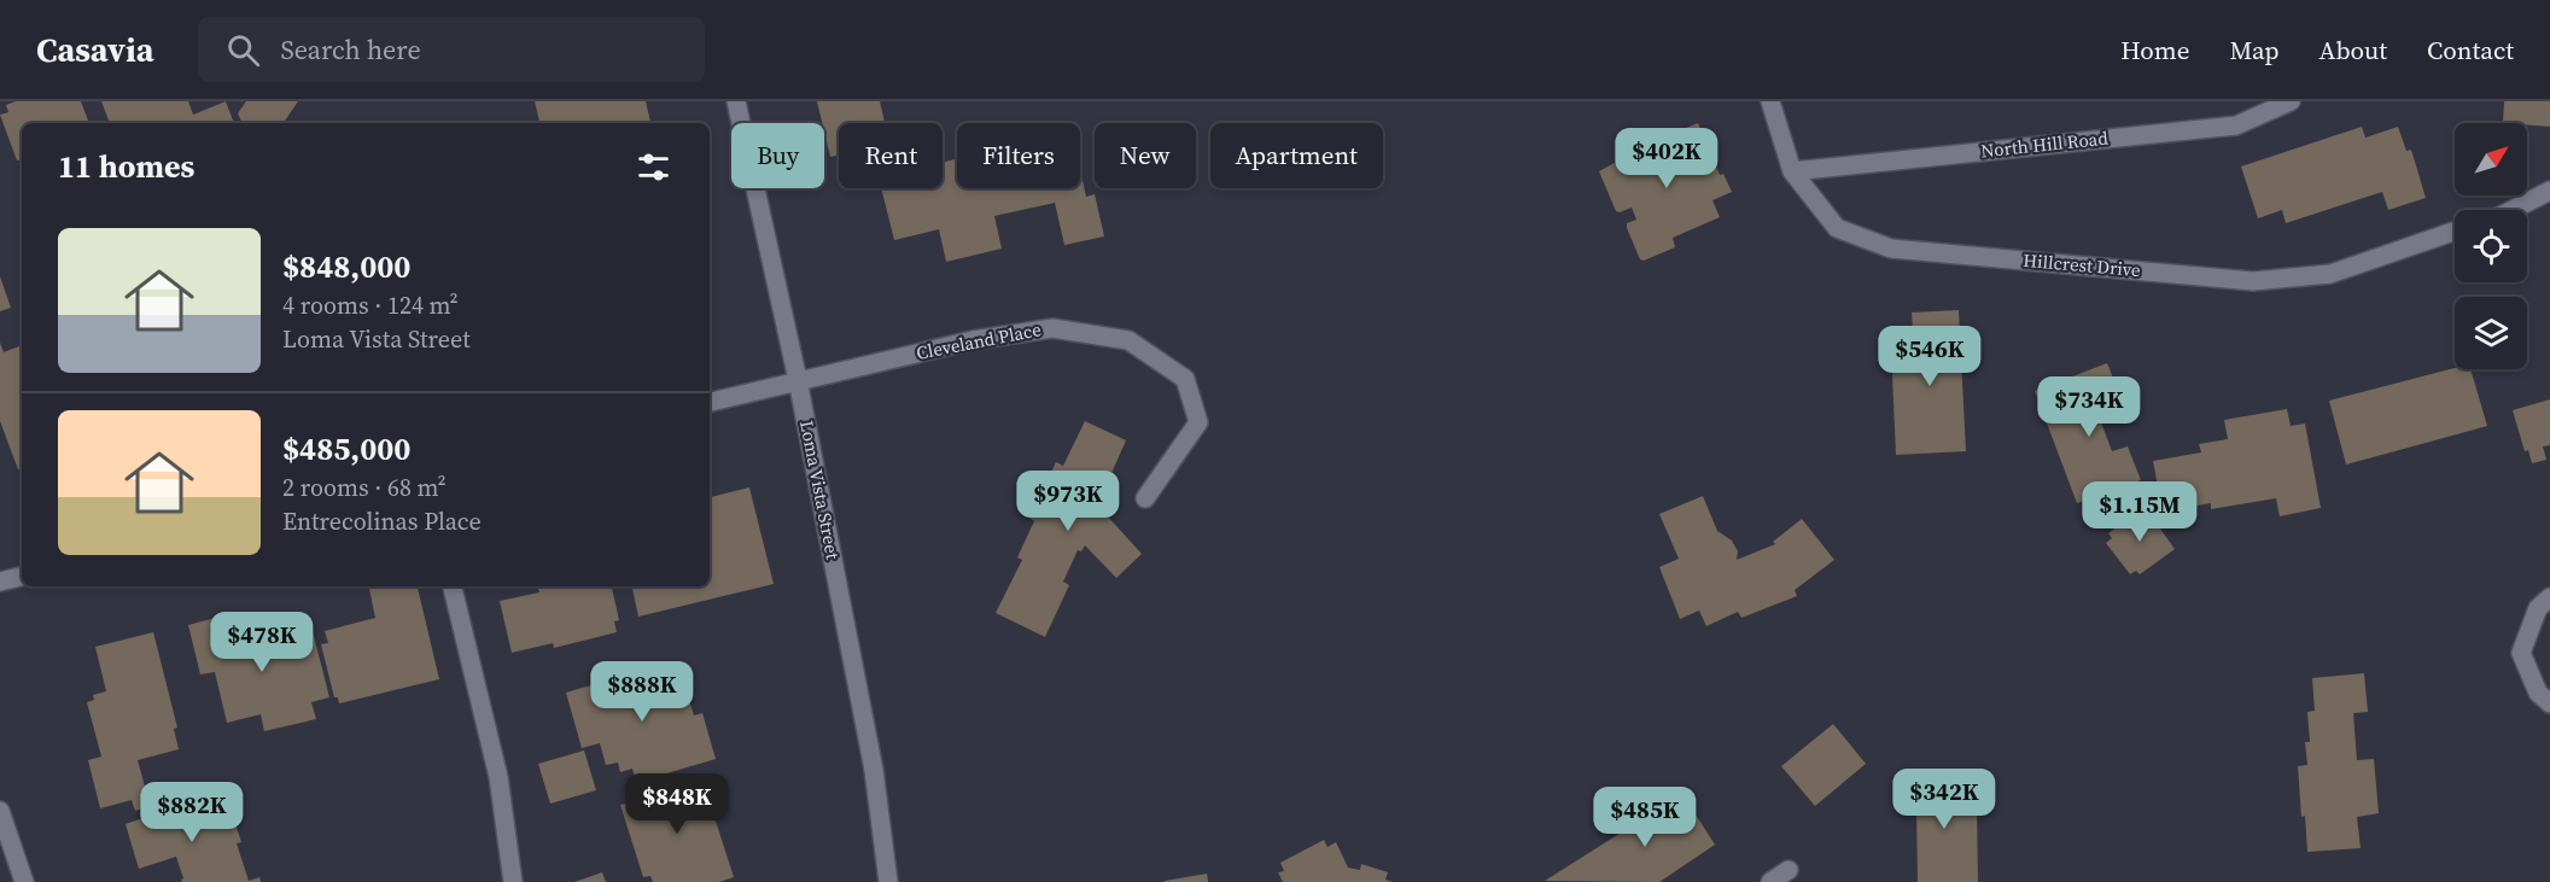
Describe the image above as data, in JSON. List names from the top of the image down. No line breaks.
{"streets":{"street":["North Hill Road","Hillcrest Drive","Cleveland Place","Loma Vista Street"]},"crossings":[["North Hill Road","Hillcrest Drive"],["Cleveland Place","Loma Vista Street"]],"north":"top right","page":{"header":"Casavia","search":"Search here","nav":["Home","Map","About","Contact"],"chip":["Buy","Rent","Filters","New","Apartment"],"heading":"11 homes","price":["$402K","$546K","$734K","$973K","$1.15M","$478K","$888K","$342K","$848K","$882K","$485K"],"list":[{"name":"$848,000","note":"4 rooms · 124 m² · Loma Vista Street"},{"name":"$485,000","note":"2 rooms · 68 m² · Entrecolinas Place"}]}}
